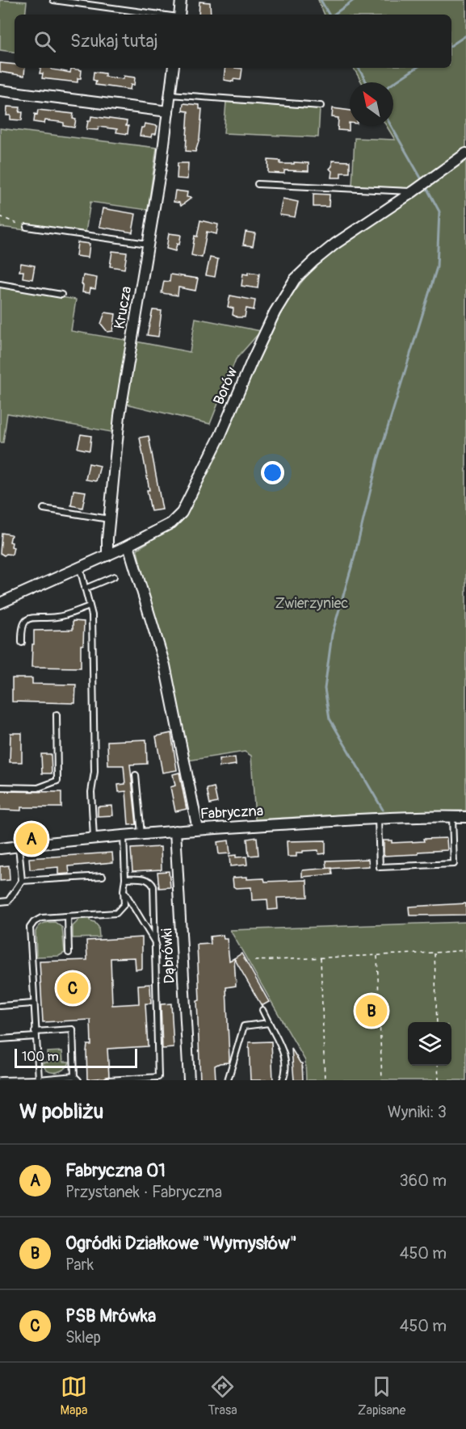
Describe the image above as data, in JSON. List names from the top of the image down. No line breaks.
{"streets":{"street":["Krucza","Borów","Fabryczna","Dąbrówki"]},"crossings":[["Krucza","Borów"],["Fabryczna","Dąbrówki"]],"parks":["Zwierzyniec"],"scale_bar":"100 m","north":"top left","page":{"search":"Szukaj tutaj","pins":["A","C","B"],"scale":"100 m","heading":["W pobliżu","Wyniki: 3"],"list":[{"mark":"A","name":"Fabryczna 01","note":"Przystanek · Fabryczna","value":"360 m"},{"mark":"B","name":"Ogródki Działkowe \"Wymysłów\"","note":"Park","value":"450 m"},{"mark":"C","name":"PSB Mrówka","note":"Sklep","value":"450 m"}],"nav":["Mapa","Trasa","Zapisane"]}}
